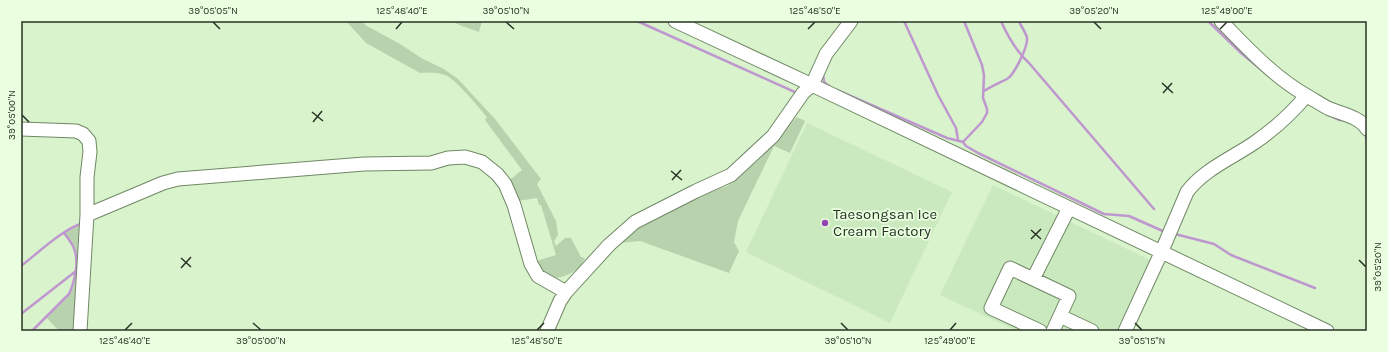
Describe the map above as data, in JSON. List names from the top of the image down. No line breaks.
{"places":["Taesongsan Ice Cream Factory"],"coordinates":["39°05'05\"N","125°48'40\"E","39°05'10\"N","125°48'50\"E","39°05'20\"N","125°49'00\"E","39°05'00\"N","39°05'15\"N"]}
